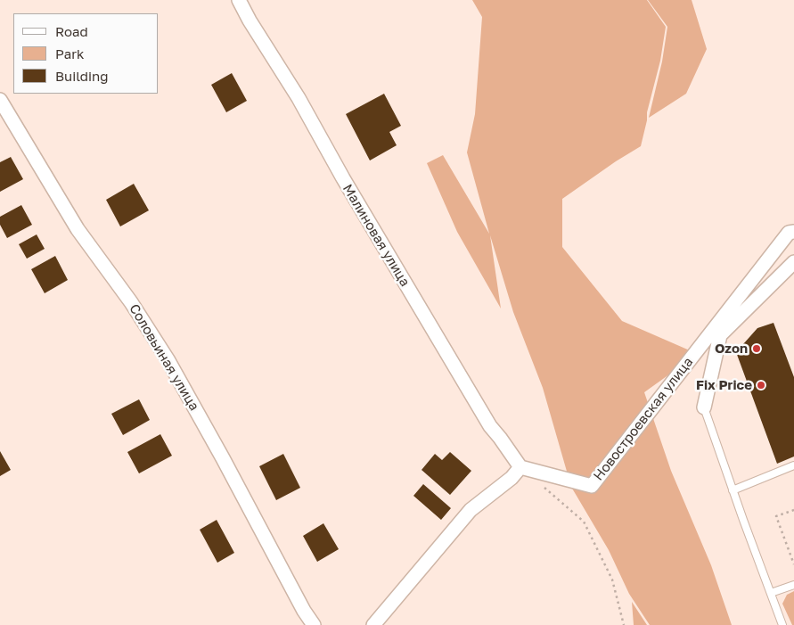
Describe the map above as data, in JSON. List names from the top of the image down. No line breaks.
{"streets":{"street":["Малиновая улица","Соловьиная улица","Новостроевская улица"]},"crossings":[["Малиновая улица","Новостроевская улица"]],"places":["Ozon","Fix Price"],"legend":["Road","Park","Building"]}
